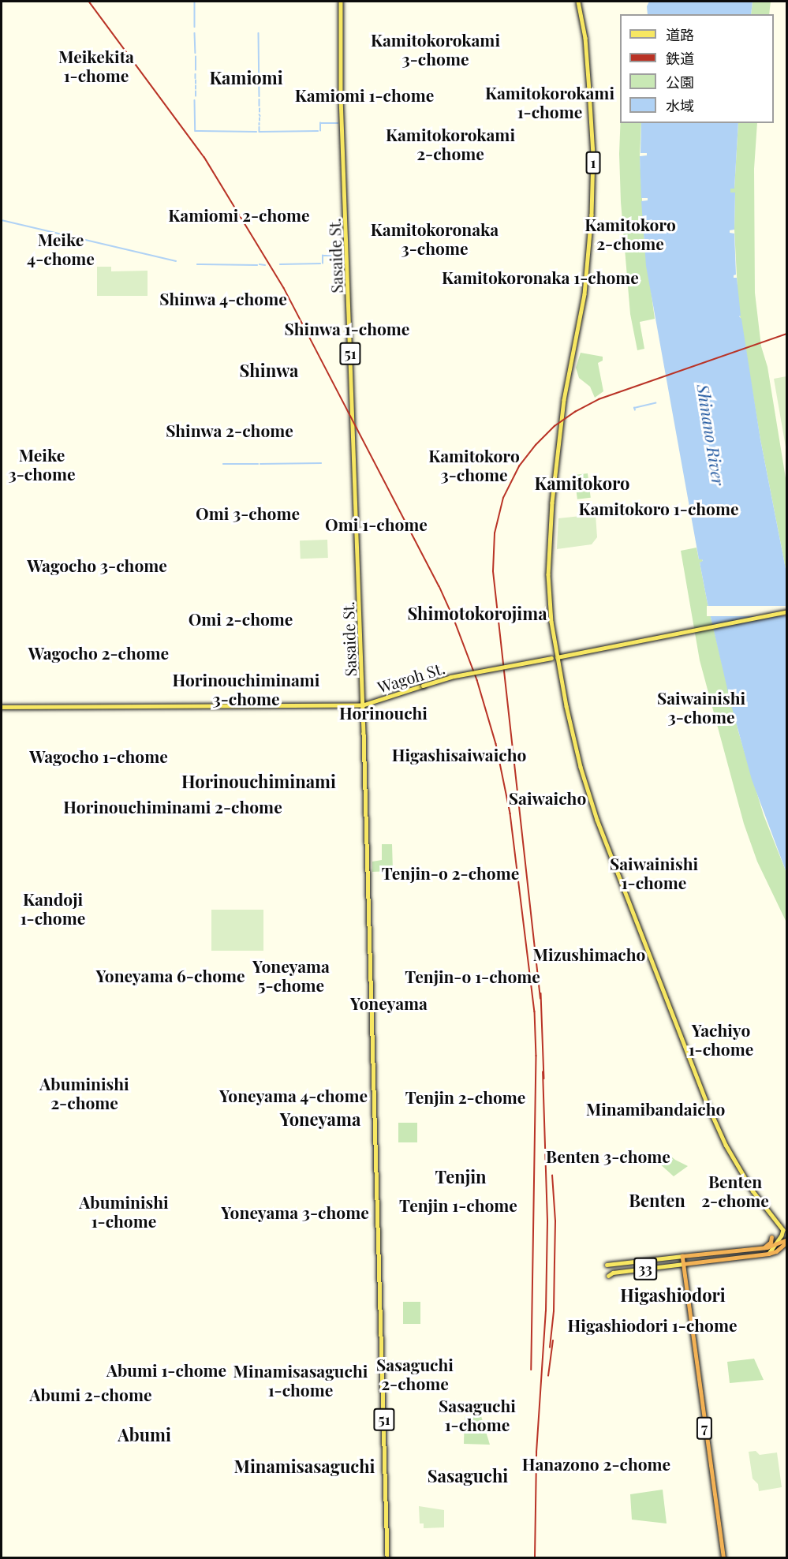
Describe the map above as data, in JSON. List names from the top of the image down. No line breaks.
{"streets":{"highway":["7"],"main road":["1","Sasaide St.","51","Wagoh St.","33"]},"crossings":[["1","Wagoh St."],["Sasaide St.","Wagoh St."],["33","7"]],"districts":["Kamitokorokami 3-chome","Meikekita 1-chome","Kamiomi","Kamitokorokami 1-chome","Kamiomi 1-chome","Kamitokorokami 2-chome","Kamiomi 2-chome","Kamitokoro 2-chome","Kamitokoronaka 3-chome","Meike 4-chome","Kamitokoronaka 1-chome","Shinwa 4-chome","Shinwa 1-chome","Shinwa","Shinwa 2-chome","Meike 3-chome","Kamitokoro 3-chome","Kamitokoro","Kamitokoro 1-chome","Omi 3-chome","Omi 1-chome","Wagocho 3-chome","Shimotokorojima","Omi 2-chome","Wagocho 2-chome","Horinouchiminami 3-chome","Saiwainishi 3-chome","Horinouchi","Higashisaiwaicho","Wagocho 1-chome","Horinouchiminami","Saiwaicho","Horinouchiminami 2-chome","Saiwainishi 1-chome","Tenjin-o 2-chome","Kandoji 1-chome","Mizushimacho","Yoneyama 5-chome","Yoneyama 6-chome","Tenjin-o 1-chome","Yoneyama","Yachiyo 1-chome","Abuminishi 2-chome","Yoneyama 4-chome","Tenjin 2-chome","Minamibandaicho","Yoneyama","Benten 3-chome","Tenjin","Benten 2-chome","Benten","Abuminishi 1-chome","Tenjin 1-chome","Yoneyama 3-chome","Higashiodori","Higashiodori 1-chome","Sasaguchi 2-chome","Abumi 1-chome","Minamisasaguchi 1-chome","Abumi 2-chome","Sasaguchi 1-chome","Abumi","Hanazono 2-chome","Minamisasaguchi","Sasaguchi"],"water":["Shinano River"],"legend":["道路","鉄道","公園","水域"]}
